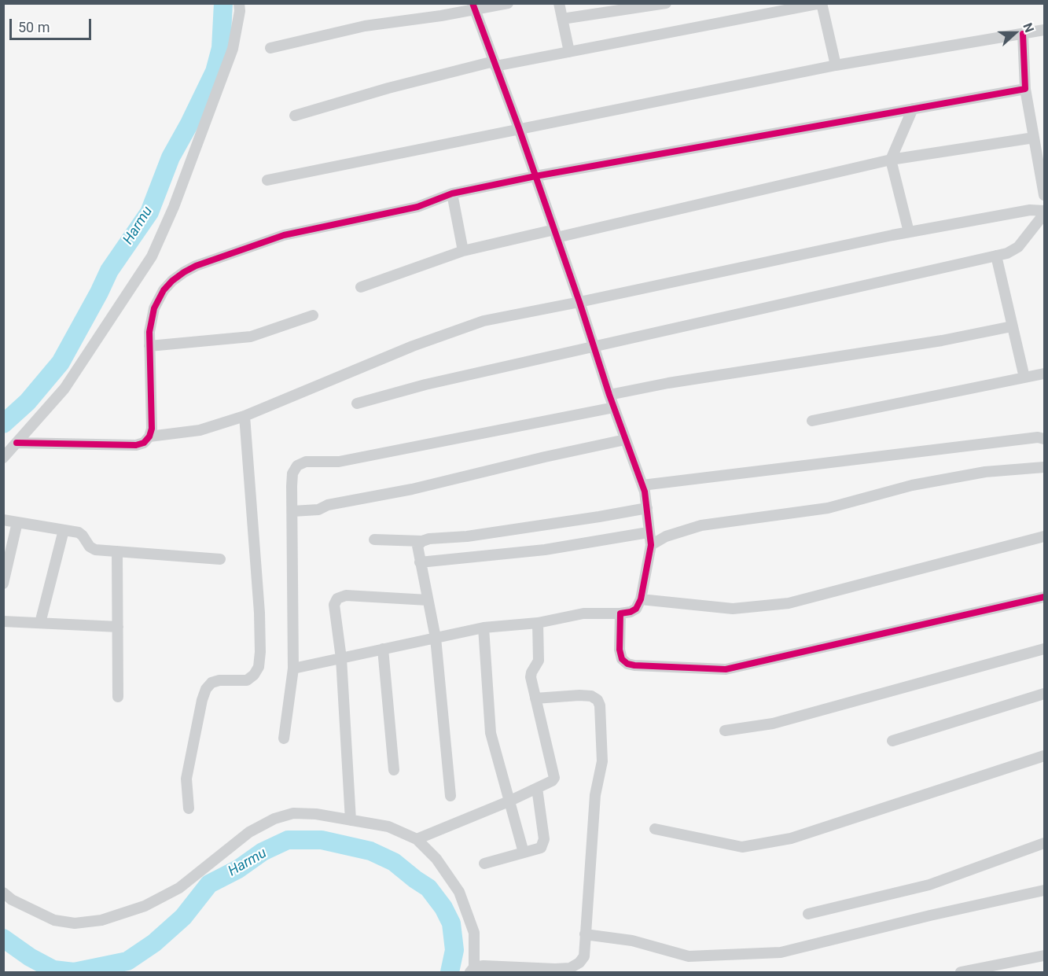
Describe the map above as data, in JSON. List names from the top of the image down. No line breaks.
{"water":["Harmu"],"scale_bar":"50 m","north":"right"}
